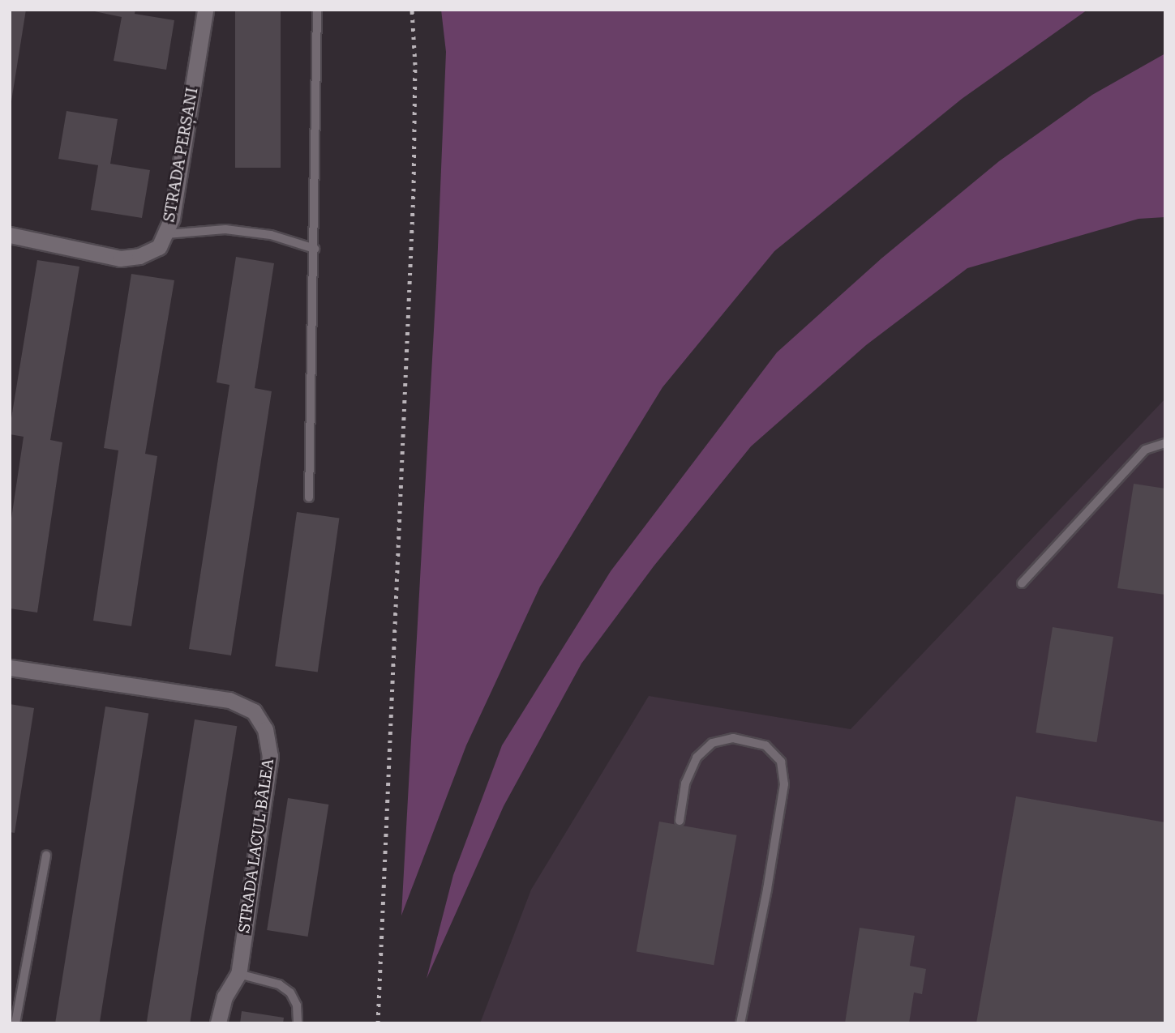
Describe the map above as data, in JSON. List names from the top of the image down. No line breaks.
{"streets":{"street":["STRADA PERȘANI","STRADA LACUL BÂLEA"]}}
